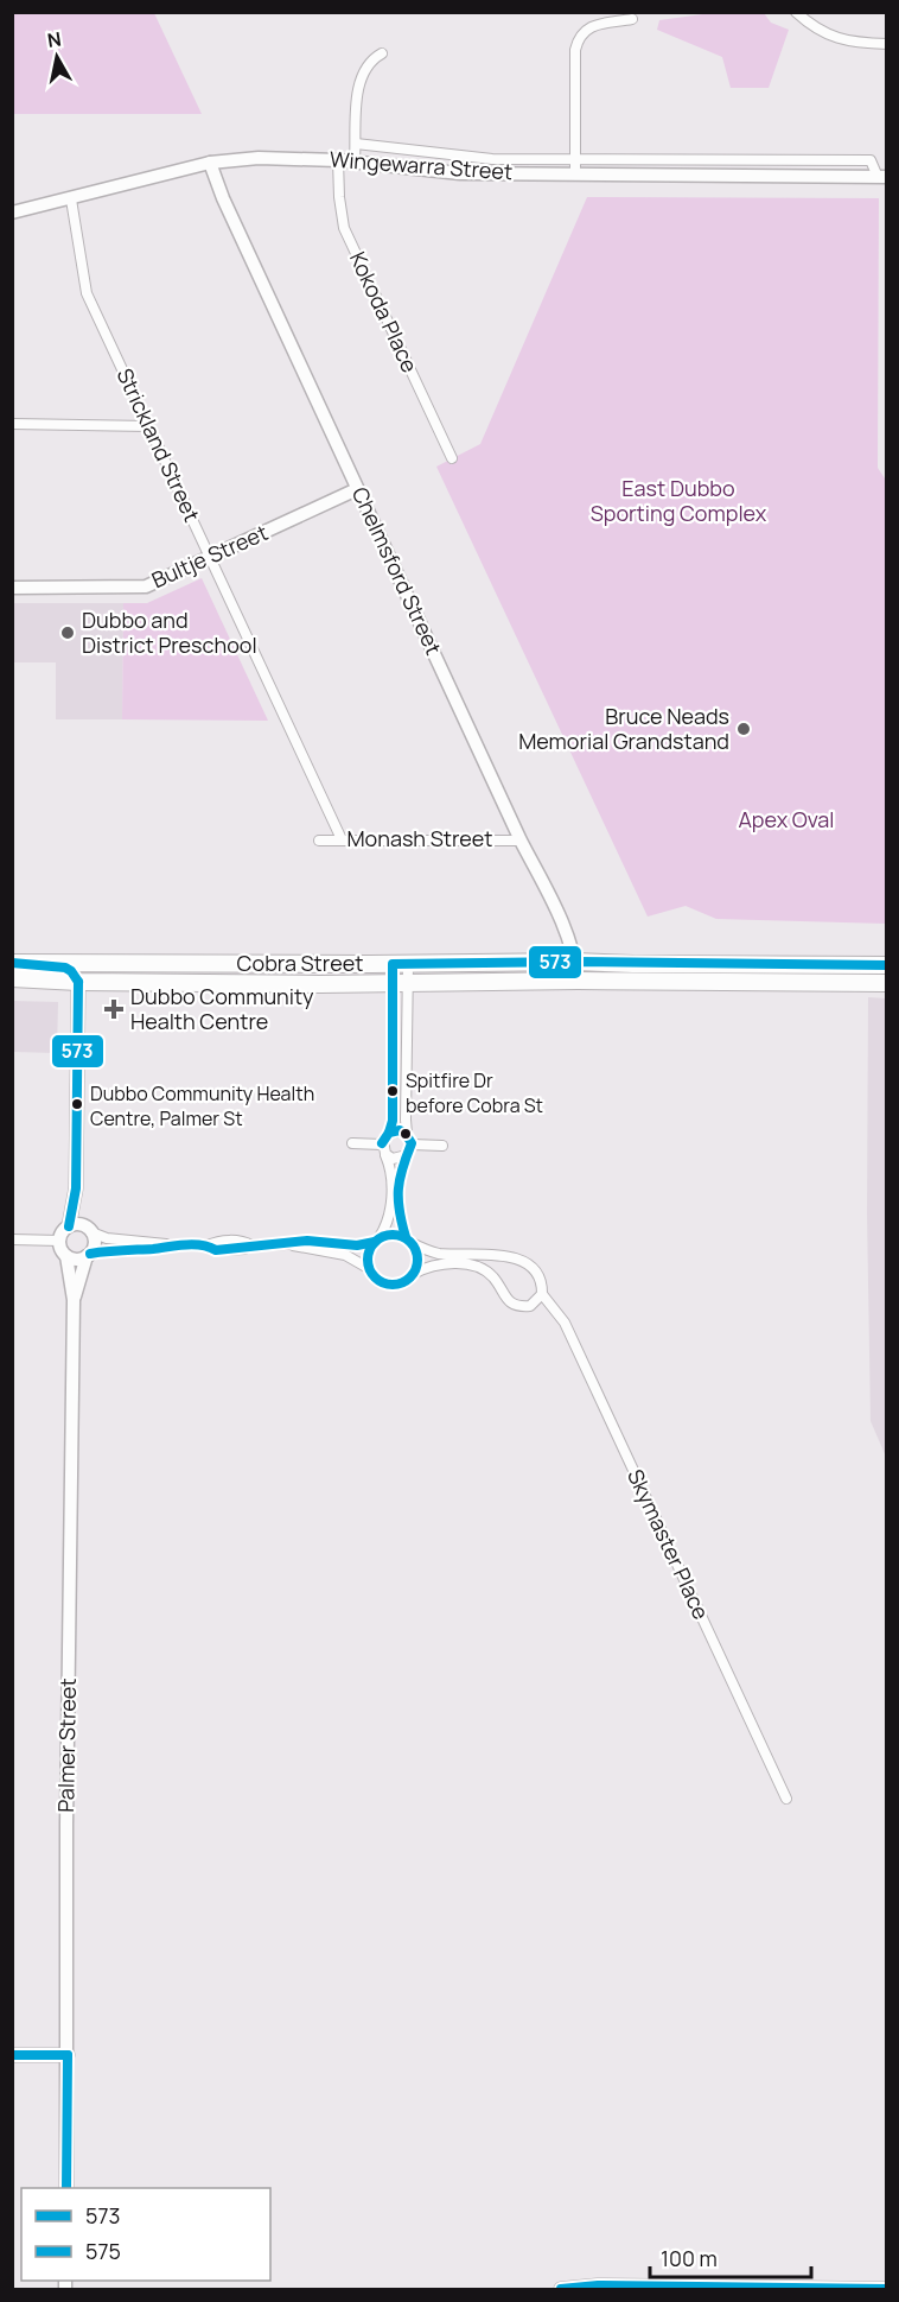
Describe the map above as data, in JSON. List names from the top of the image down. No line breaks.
{"streets":{"highway":["Cobra Street"],"street":["Wingewarra Street","Kokoda Place","Strickland Street","Bultje Street","Chelmsford Street","Monash Street","Skymaster Place","Palmer Street"]},"crossings":[["Wingewarra Street","Kokoda Place"],["Wingewarra Street","Strickland Street"],["Wingewarra Street","Chelmsford Street"],["Strickland Street","Bultje Street"],["Strickland Street","Monash Street"],["Bultje Street","Chelmsford Street"],["Chelmsford Street","Monash Street"],["Chelmsford Street","Cobra Street"]],"parks":["East Dubbo Sporting Complex","Apex Oval"],"places":{"other":["Dubbo and District Preschool","Bruce Neads Memorial Grandstand","Spitfire Dr before Cobra St","Dubbo Community Health Centre, Palmer St"],"health":["Dubbo Community Health Centre"]},"lines":["transit line 573","transit line 575"],"legend":["573","575"],"scale_bar":"100 m","north":"top"}
